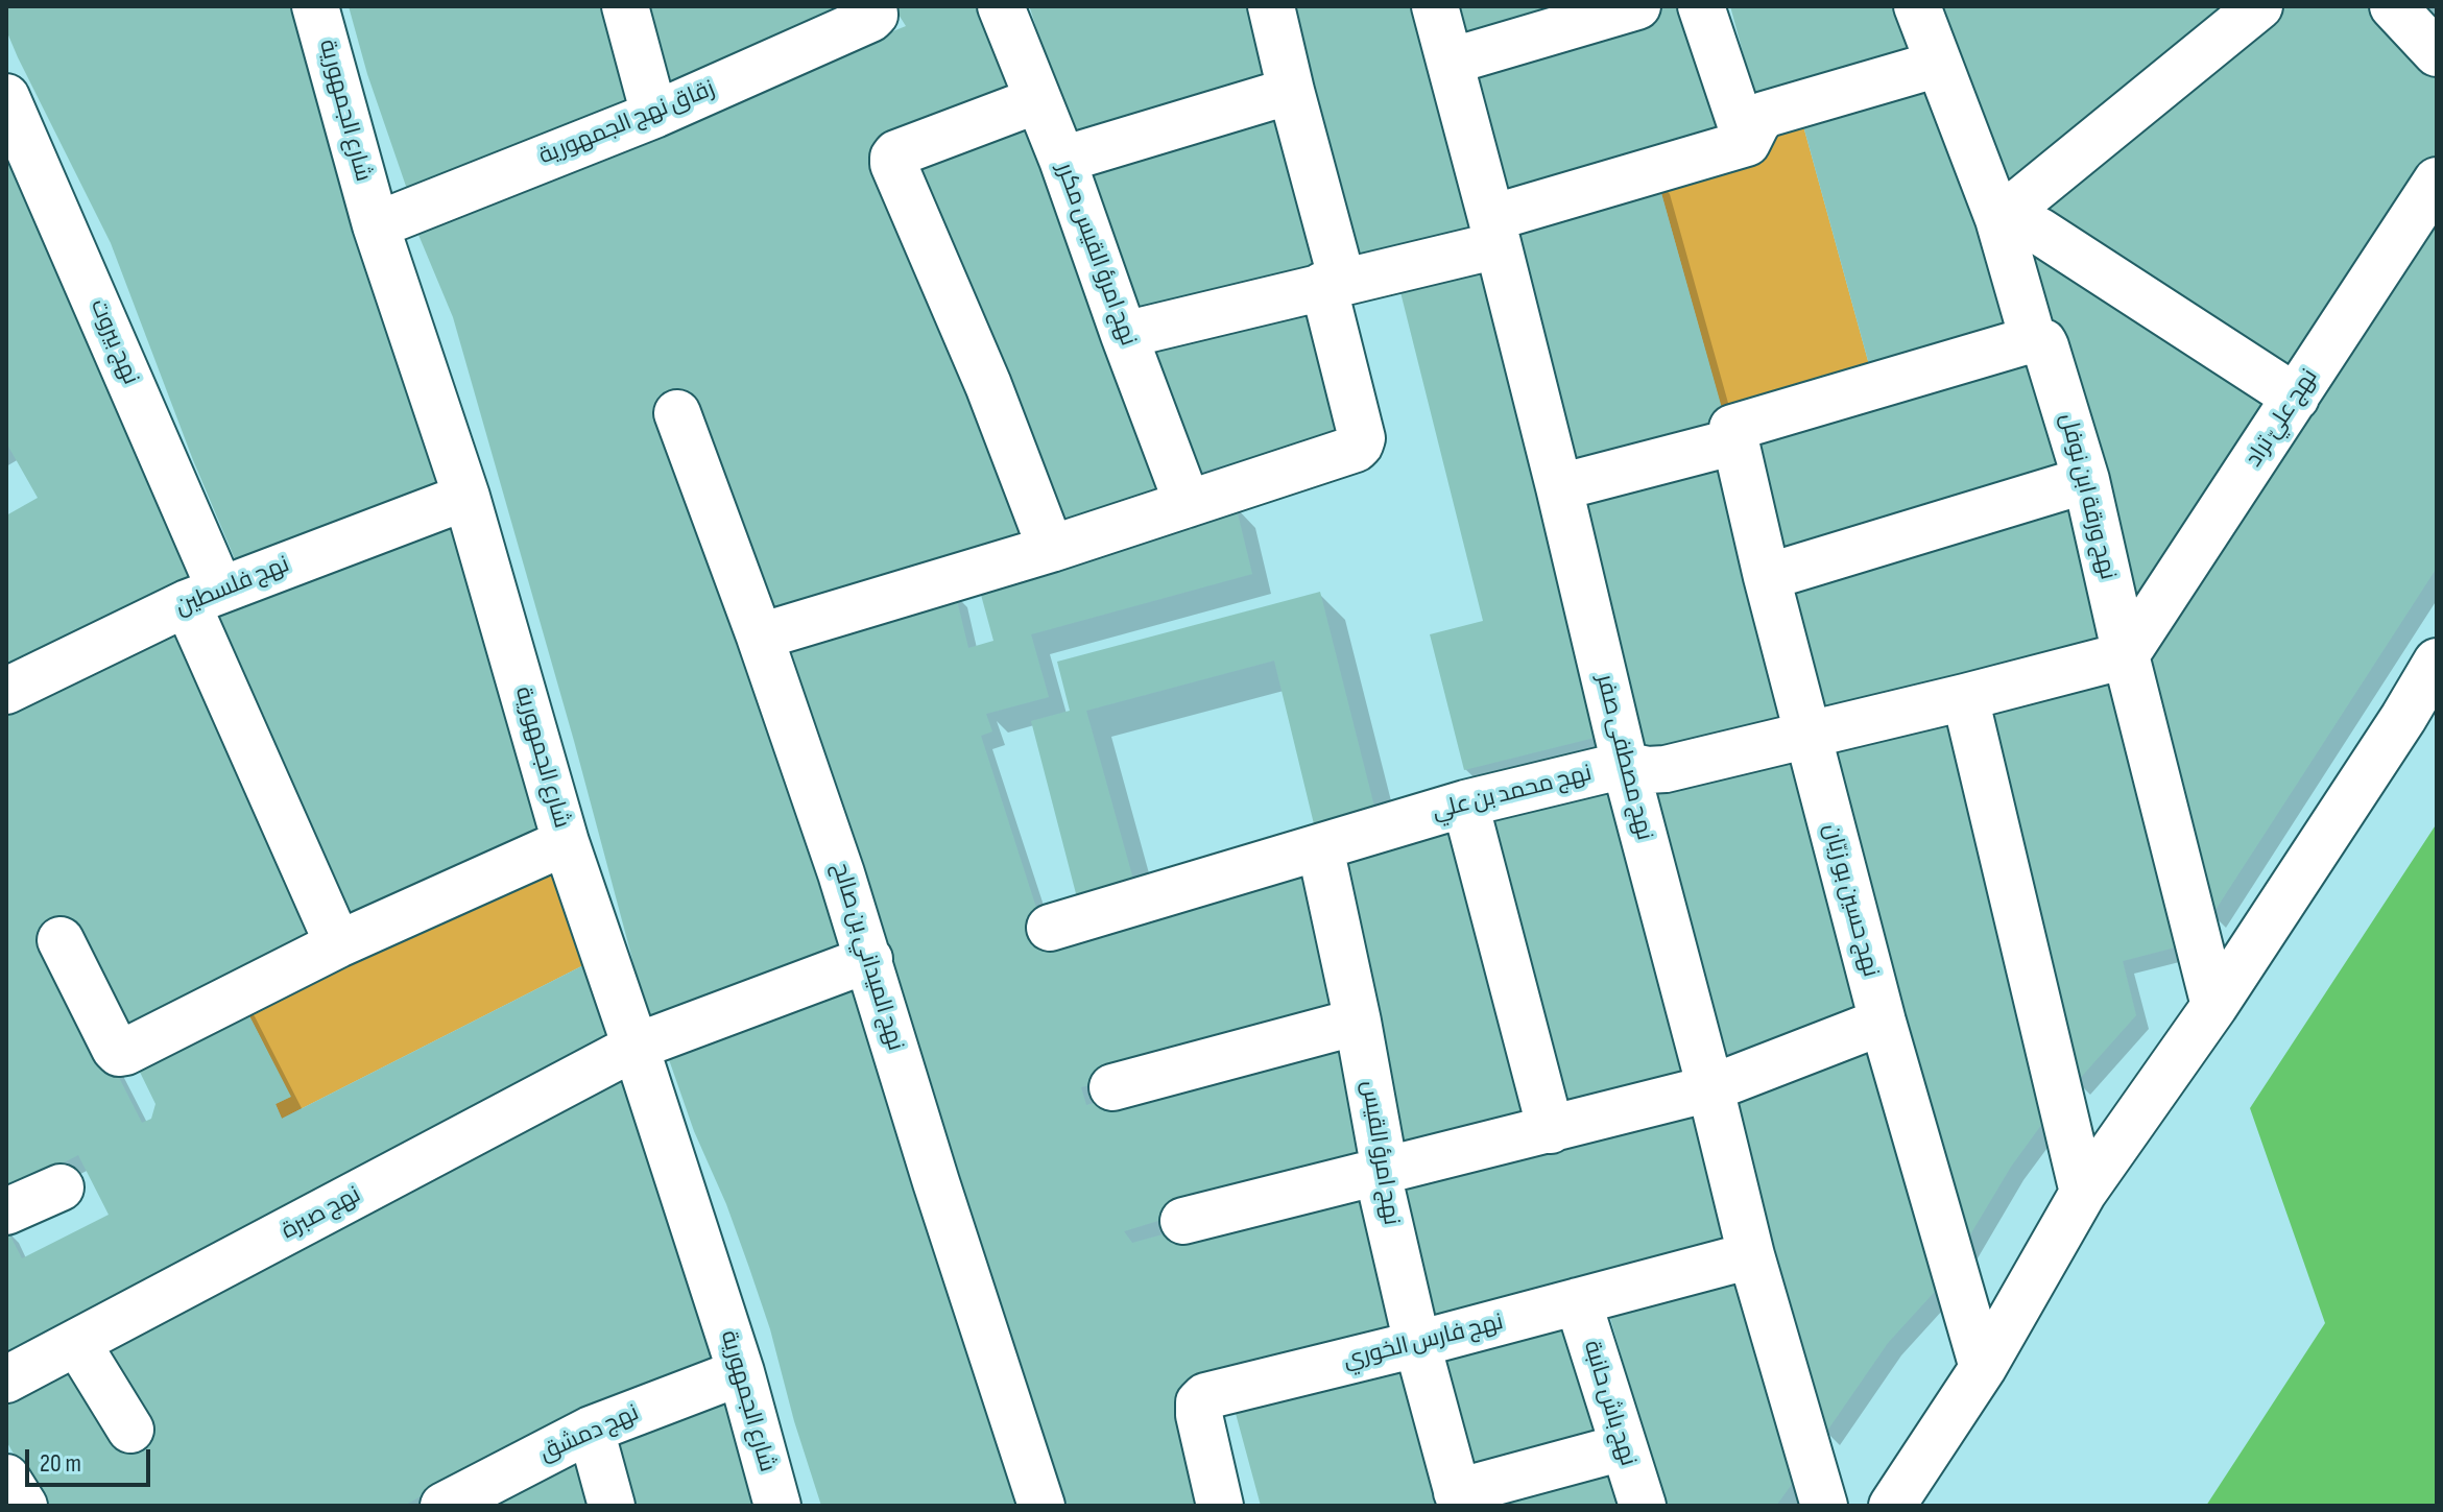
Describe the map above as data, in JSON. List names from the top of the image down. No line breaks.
{"streets":{"street":["شارع الجمهورية","زقاق نهج الجمهورية","نهج امرؤ القيس مكرر","نهج بيروت","نهج عليّ تراد","نهج ورقة ابن نوفل","نهج فلسطين","نهج مصطفى صفر","نهج محمد بن علي","نهج حسين بو زيّان","نهج الميداني بن صالح","نهج امرؤ القيس","نهج صبرة","نهج فارس الخوري","نهج باش حانبة","نهج دمشق"]},"crossings":[["شارع الجمهورية","زقاق نهج الجمهورية"],["شارع الجمهورية","نهج فلسطين"],["شارع الجمهورية","نهج صبرة"],["شارع الجمهورية","نهج دمشق"],["نهج بيروت","نهج فلسطين"],["نهج عليّ تراد","نهج ورقة ابن نوفل"],["نهج عليّ تراد","نهج محمد بن علي"],["نهج ورقة ابن نوفل","نهج محمد بن علي"],["نهج مصطفى صفر","نهج محمد بن علي"],["نهج مصطفى صفر","نهج فارس الخوري"],["نهج محمد بن علي","نهج حسين بو زيّان"],["نهج محمد بن علي","نهج امرؤ القيس"],["نهج الميداني بن صالح","نهج صبرة"],["نهج امرؤ القيس","نهج فارس الخوري"],["نهج فارس الخوري","نهج باش حانبة"]],"scale_bar":"20 m"}
